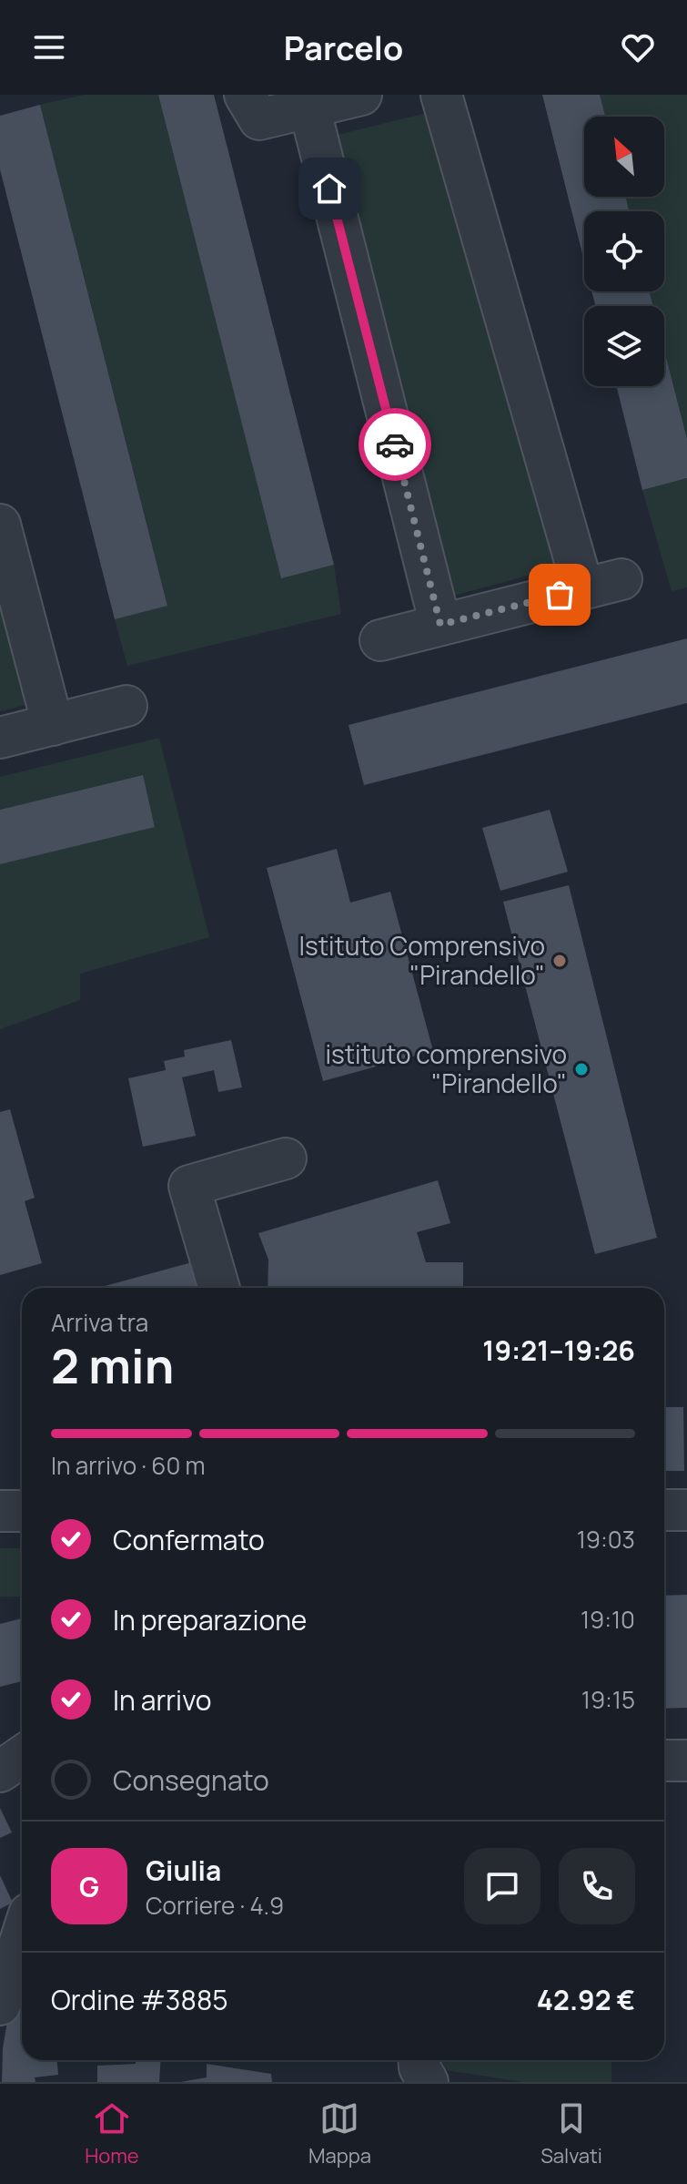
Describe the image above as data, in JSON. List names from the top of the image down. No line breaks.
{"places":["Istituto Comprensivo \"Pirandello\"","istituto comprensivo \"Pirandello\""],"north":"top left","page":{"header":"Parcelo","heading":["2 min","Arriva tra","19:21–19:26"],"panel":["Giulia","Corriere · 4.9","Ordine #3885","42.92 €"],"bar":"In arrivo · 60 m","list":[["Confermato","19:03"],["In preparazione","19:10"],["In arrivo","19:15"],"Consegnato"],"round":"G","tabs":["Home","Mappa","Salvati"]}}
